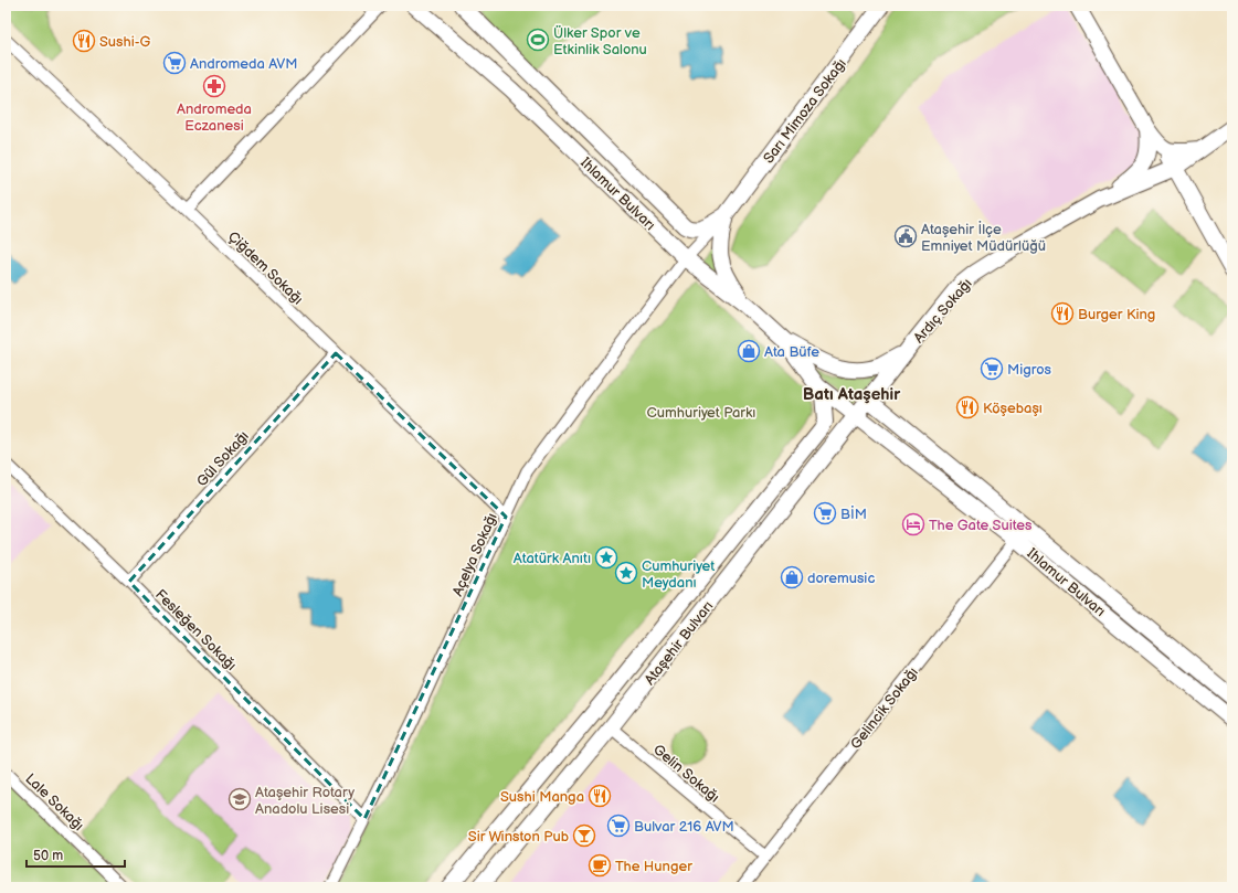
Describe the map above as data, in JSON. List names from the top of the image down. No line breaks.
{"streets":{"main road":["Sarı Mimoza Sokağı","Ihlamur Bulvarı","Ardıç Sokağı","Ataşehir Bulvarı"],"street":["Çiğdem Sokağı","Gül Sokağı","Açelya Sokağı","Fesleğen Sokağı","Gelincik Sokağı","Gelin Sokağı","Lale Sokağı"]},"crossings":[["Sarı Mimoza Sokağı","Ihlamur Bulvarı"],["Sarı Mimoza Sokağı","Açelya Sokağı"],["Ihlamur Bulvarı","Ardıç Sokağı"],["Ihlamur Bulvarı","Açelya Sokağı"],["Ihlamur Bulvarı","Ataşehir Bulvarı"],["Ihlamur Bulvarı","Gelincik Sokağı"],["Çiğdem Sokağı","Gül Sokağı"],["Çiğdem Sokağı","Açelya Sokağı"],["Ardıç Sokağı","Ataşehir Bulvarı"],["Gül Sokağı","Fesleğen Sokağı"],["Açelya Sokağı","Fesleğen Sokağı"],["Ataşehir Bulvarı","Gelin Sokağı"],["Gelincik Sokağı","Gelin Sokağı"]],"districts":["Batı Ataşehir"],"parks":["Cumhuriyet Parkı"],"places":{"sports":["Ülker Spor ve Etkinlik Salonu"],"restaurant":["Sushi-G","Burger King","Köşebaşı","Sushi Manga"],"supermarket":["Andromeda AVM","Migros","BİM","Bulvar 216 AVM"],"pharmacy":["Andromeda Eczanesi"],"public building":["Ataşehir İlçe Emniyet Müdürlüğü"],"shop":["Ata Büfe","doremusic"],"hotel":["The Gate Suites"],"place":["Atatürk Anıtı","Cumhuriyet Meydanı"],"school or university":["Ataşehir Rotary Anadolu Lisesi"],"bar":["Sir Winston Pub"],"cafe":["The Hunger"]},"scale_bar":"50 m"}
